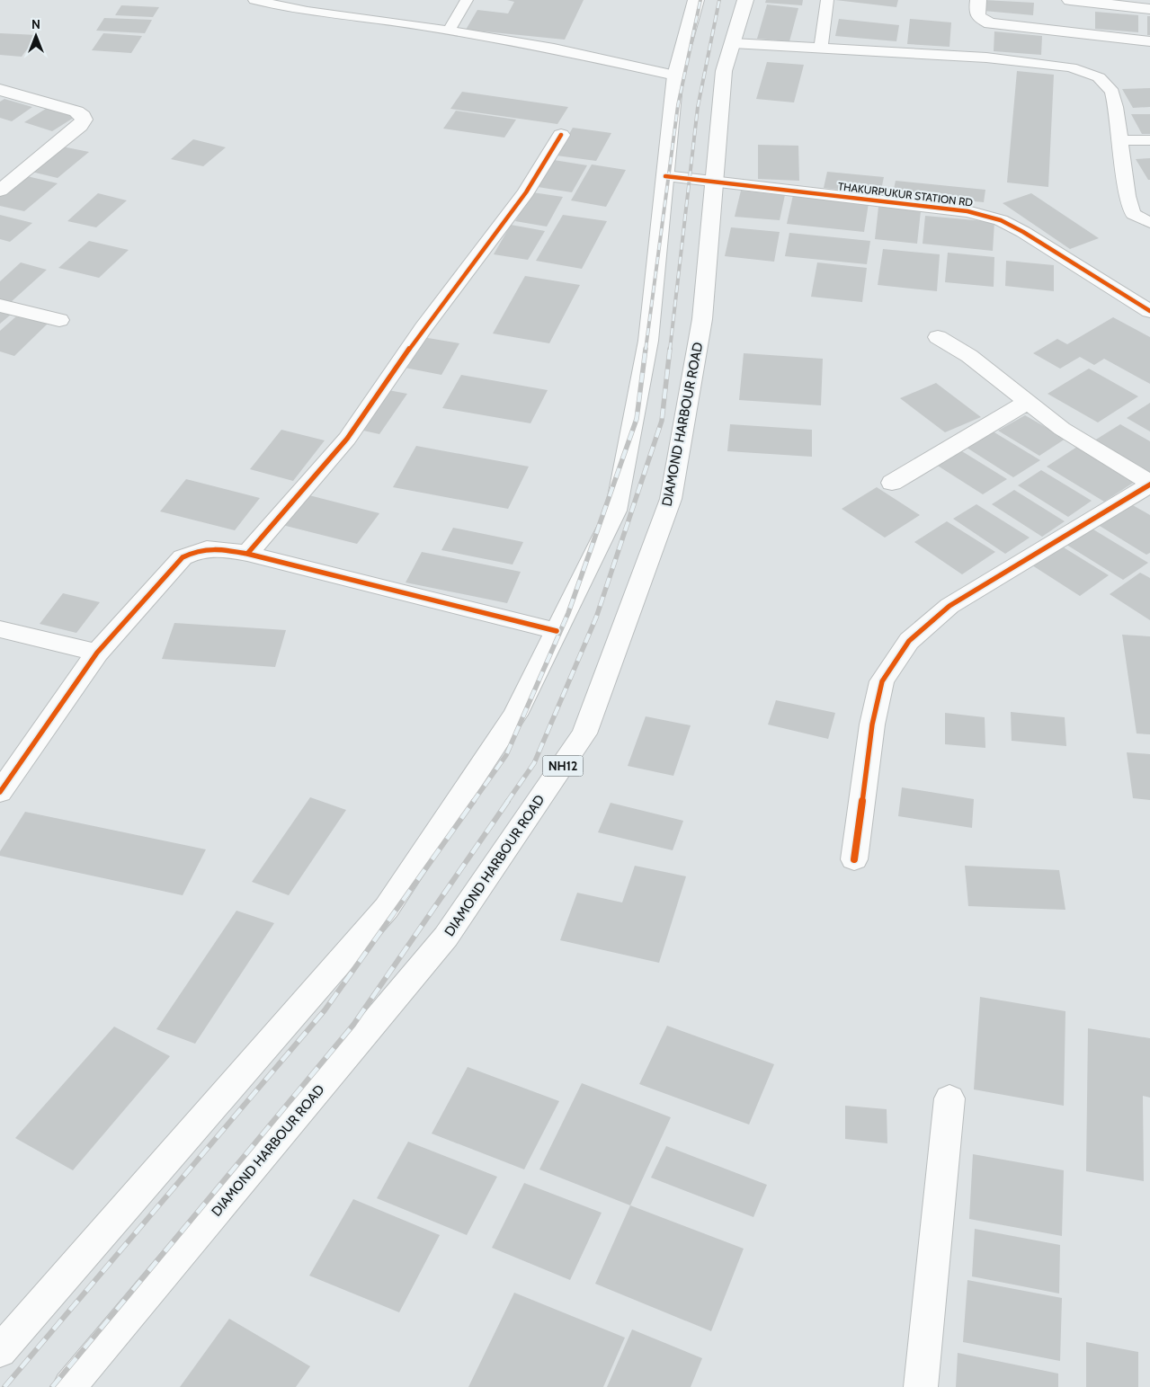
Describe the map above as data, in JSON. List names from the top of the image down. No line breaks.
{"streets":{"main road":["THAKURPUKUR STATION RD","DIAMOND HARBOUR ROAD","NH12"]},"crossings":[["THAKURPUKUR STATION RD","DIAMOND HARBOUR ROAD"]],"north":"top"}
